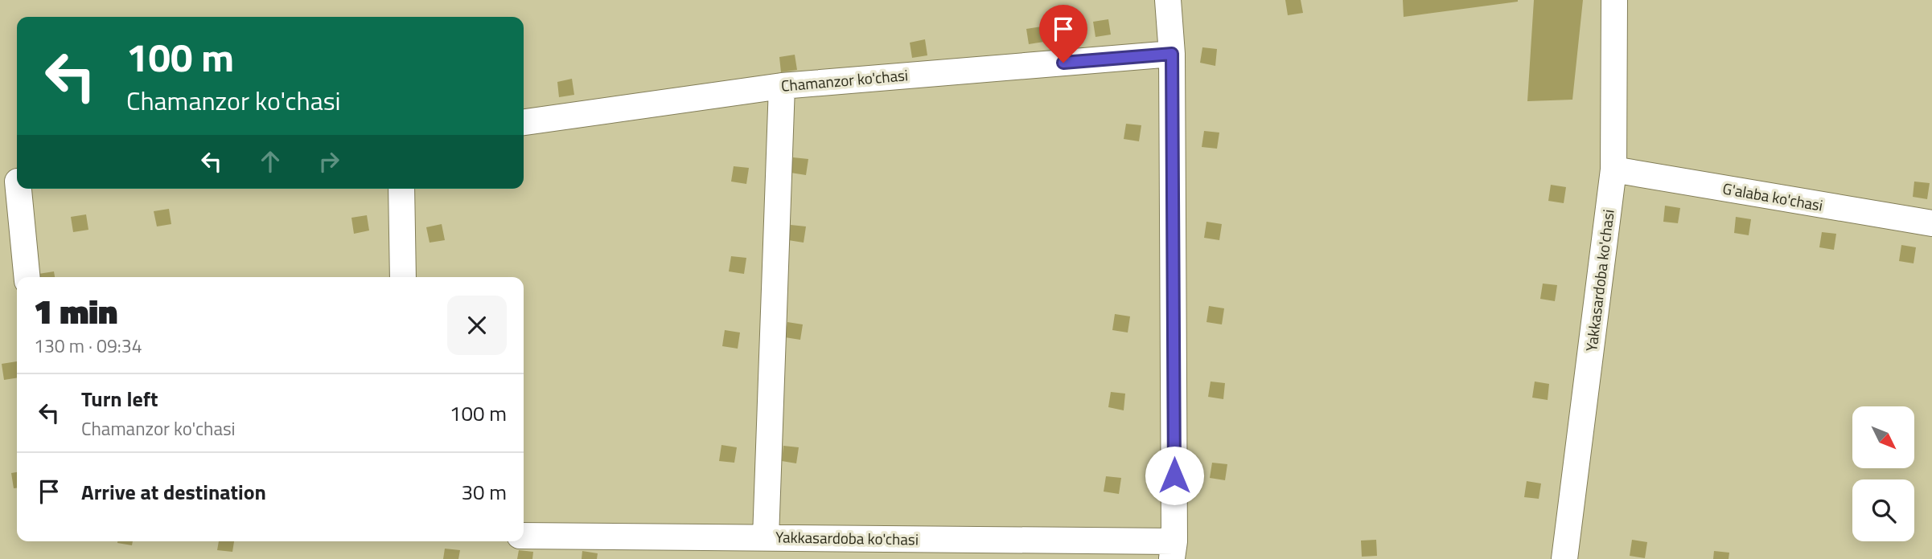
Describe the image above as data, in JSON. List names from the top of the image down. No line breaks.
{"streets":{"street":["Chamanzor ko'chasi","G'alaba ko'chasi","Yakkasardoba ko'chasi"]},"crossings":[["G'alaba ko'chasi","Yakkasardoba ko'chasi"]],"north":"bottom right","page":{"turn":["100 m","Chamanzor ko'chasi"],"heading":["1 min","130 m · 09:34"],"list":[{"name":"Turn left","note":"Chamanzor ko'chasi","value":"100 m"},{"name":"Arrive at destination","value":"30 m"}]}}
